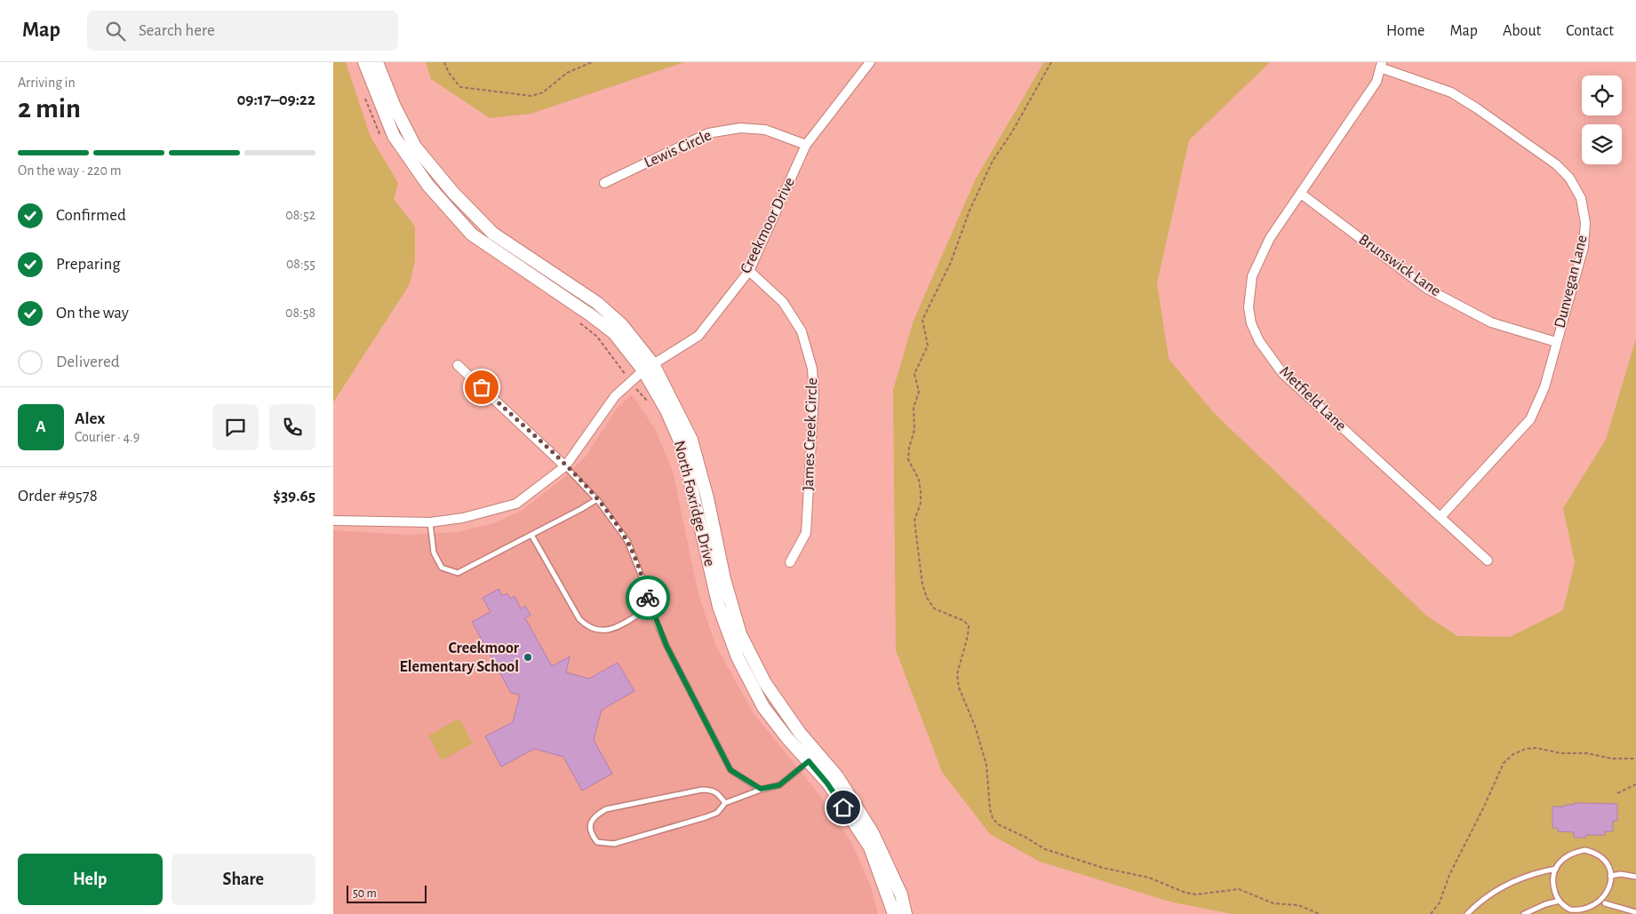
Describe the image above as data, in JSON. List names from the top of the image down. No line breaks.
{"streets":{"street":["Lewis Circle","Creekmoor Drive","Brunswick Lane","Dunvegan Lane","Metfield Lane","James Creek Circle","North Foxridge Drive"]},"crossings":[["Lewis Circle","Creekmoor Drive"],["Creekmoor Drive","James Creek Circle"],["Creekmoor Drive","North Foxridge Drive"],["Brunswick Lane","Dunvegan Lane"],["Brunswick Lane","Metfield Lane"],["Dunvegan Lane","Metfield Lane"]],"places":["Creekmoor Elementary School"],"scale_bar":"50 m","page":{"header":"Map","search":"Search here","nav":["Home","Map","About","Contact"],"heading":["2 min","Arriving in","09:17–09:22"],"panel":["Alex","Courier · 4.9","Order #9578","$39.65"],"bar":"On the way · 220 m","list":[["Confirmed","08:52"],["Preparing","08:55"],["On the way","08:58"],"Delivered"],"round":"A","buttons":["Help","Share"],"scale":"50 m"}}
